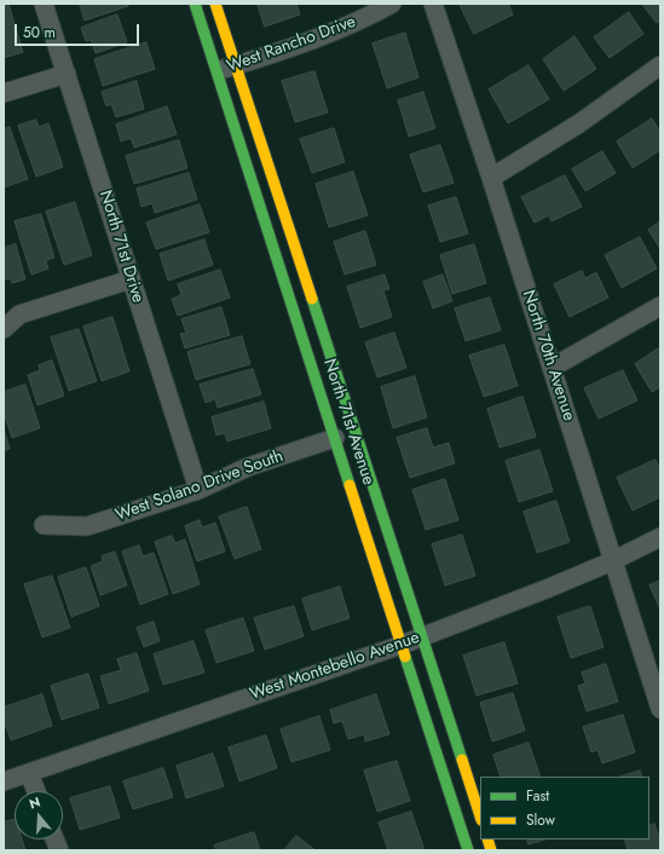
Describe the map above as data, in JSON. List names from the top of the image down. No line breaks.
{"streets":{"street":["West Rancho Drive","North 71st Drive","North 70th Avenue","North 71st Avenue","West Solano Drive South","West Montebello Avenue"]},"crossings":[["West Rancho Drive","North 71st Avenue"],["North 71st Drive","West Solano Drive South"],["North 70th Avenue","West Montebello Avenue"],["North 71st Avenue","West Solano Drive South"],["North 71st Avenue","West Montebello Avenue"]],"legend":["Fast","Slow"],"scale_bar":"50 m","north":"top"}
